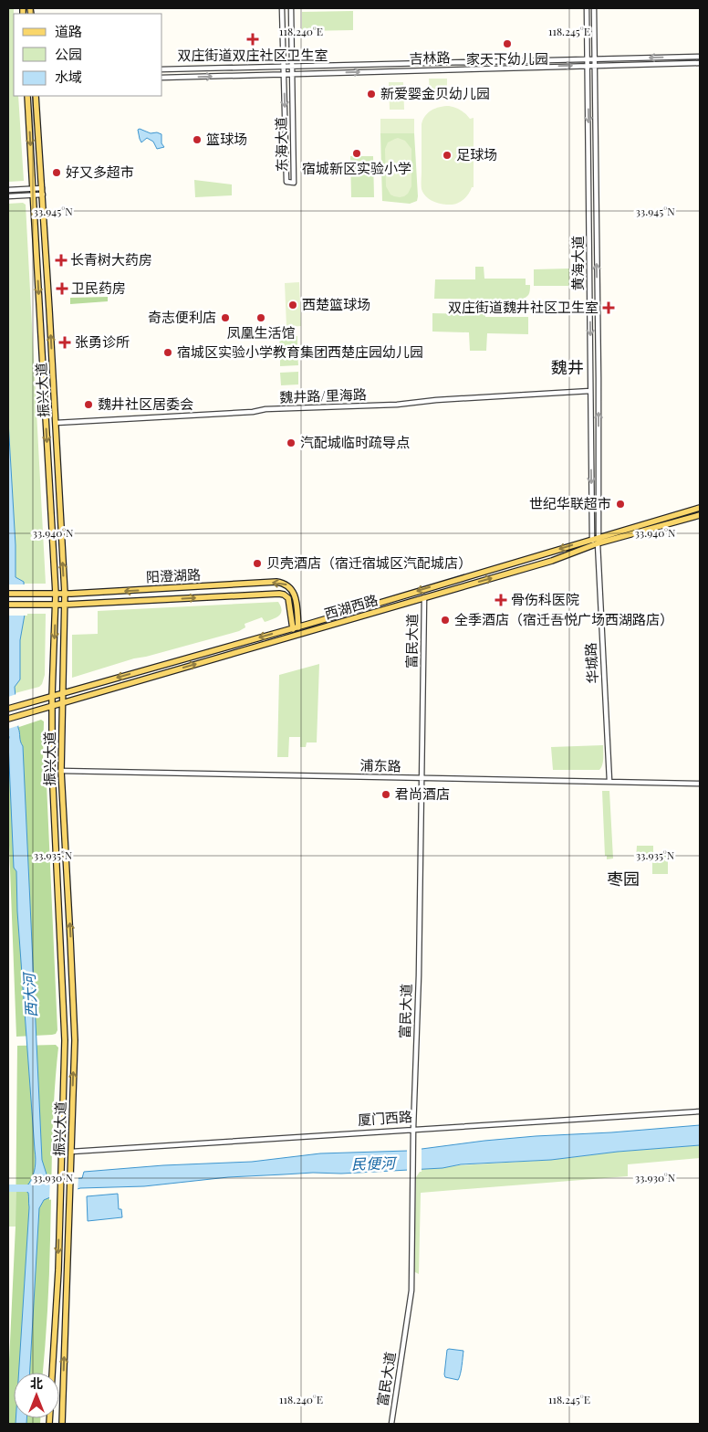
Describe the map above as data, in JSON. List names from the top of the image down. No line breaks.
{"streets":{"main road":["振兴大道","阳澄湖路","西湖西路"],"street":["吉林路","东海大道","黄海大道","魏井路/里海路","富民大道","华城路","浦东路","厦门西路"]},"crossings":[["吉林路","东海大道"],["吉林路","黄海大道"],["黄海大道","魏井路/里海路"],["黄海大道","西湖西路"],["黄海大道","华城路"],["振兴大道","魏井路/里海路"],["振兴大道","阳澄湖路"],["振兴大道","西湖西路"],["振兴大道","浦东路"],["振兴大道","厦门西路"],["阳澄湖路","西湖西路"],["西湖西路","富民大道"],["西湖西路","华城路"],["富民大道","浦东路"],["富民大道","厦门西路"],["华城路","浦东路"]],"districts":["魏井","枣园"],"water":["西大河","民便河"],"places":{"health":["双庄街道双庄社区卫生室","长青树大药房","卫民药房","双庄街道魏井社区卫生室","张勇诊所","骨伤科医院"],"other":["家天下幼儿园","新爱婴金贝幼儿园","篮球场","宿城新区实验小学","足球场","好又多超市","西楚篮球场","奇志便利店","凤凰生活馆","宿城区实验小学教育集团西楚庄园幼儿园","魏井社区居委会","汽配城临时疏导点","世纪华联超市","贝壳酒店（宿迁宿城区汽配城店）","全季酒店（宿迁吾悦广场西湖路店）","君尚酒店"]},"legend":["道路","公园","水域"],"north":"top","coordinates":["118.240°E","118.245°E","33.945°N","33.940°N","33.935°N","33.930°N"]}
